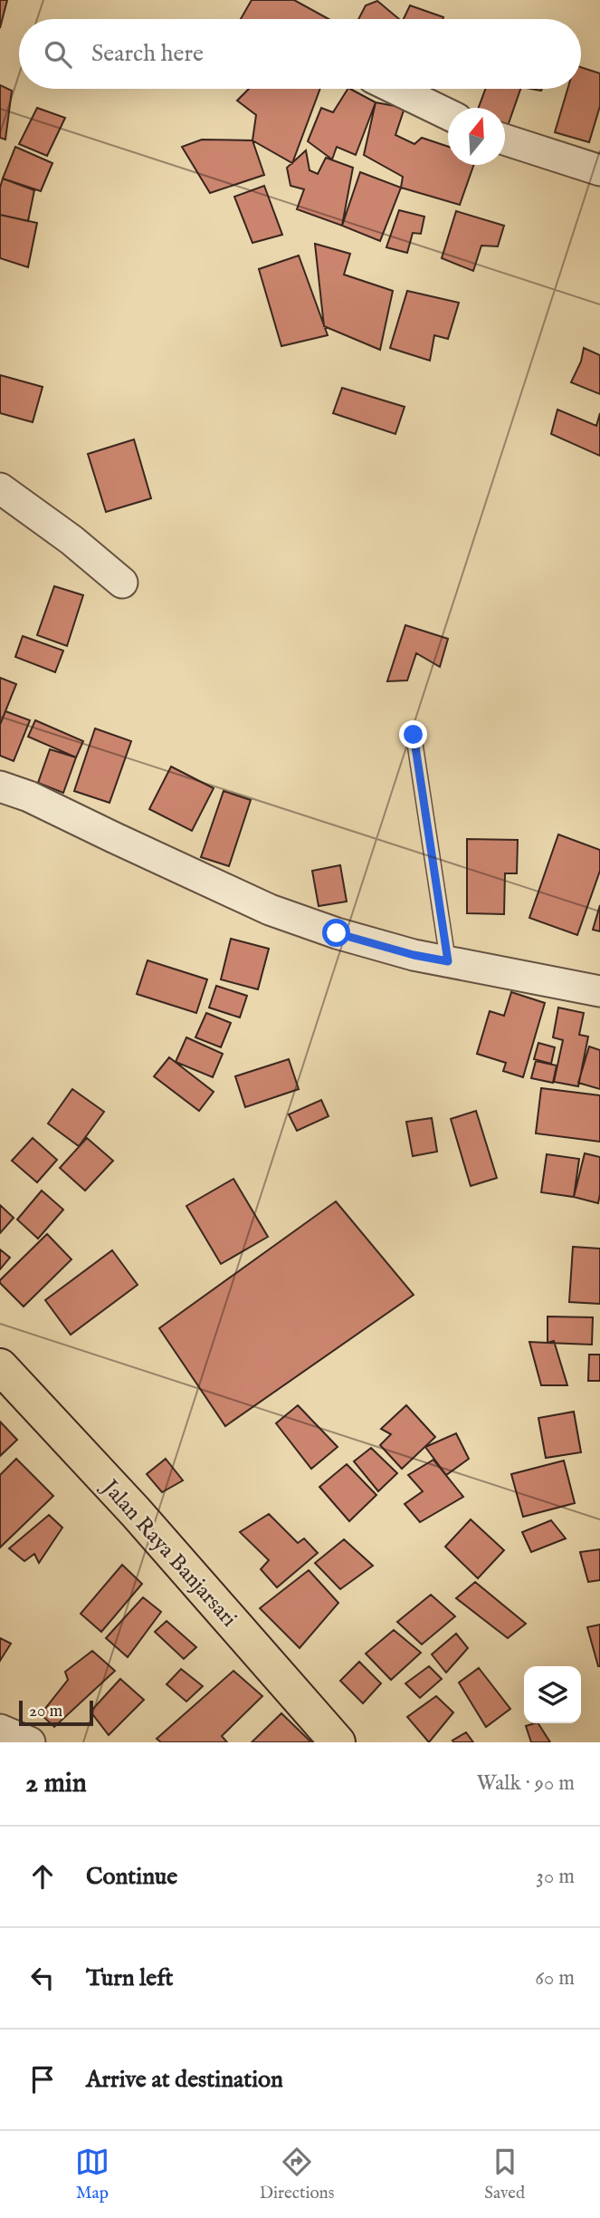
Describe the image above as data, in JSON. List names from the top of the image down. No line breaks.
{"streets":{"highway":["Jalan Raya Banjarsari"]},"scale_bar":"20 m","north":"top","page":{"search":"Search here","scale":"20 m","heading":["2 min","Walk · 90 m"],"list":[["Continue","30 m"],["Turn left","60 m"],"Arrive at destination"],"nav":["Map","Directions","Saved"]}}
